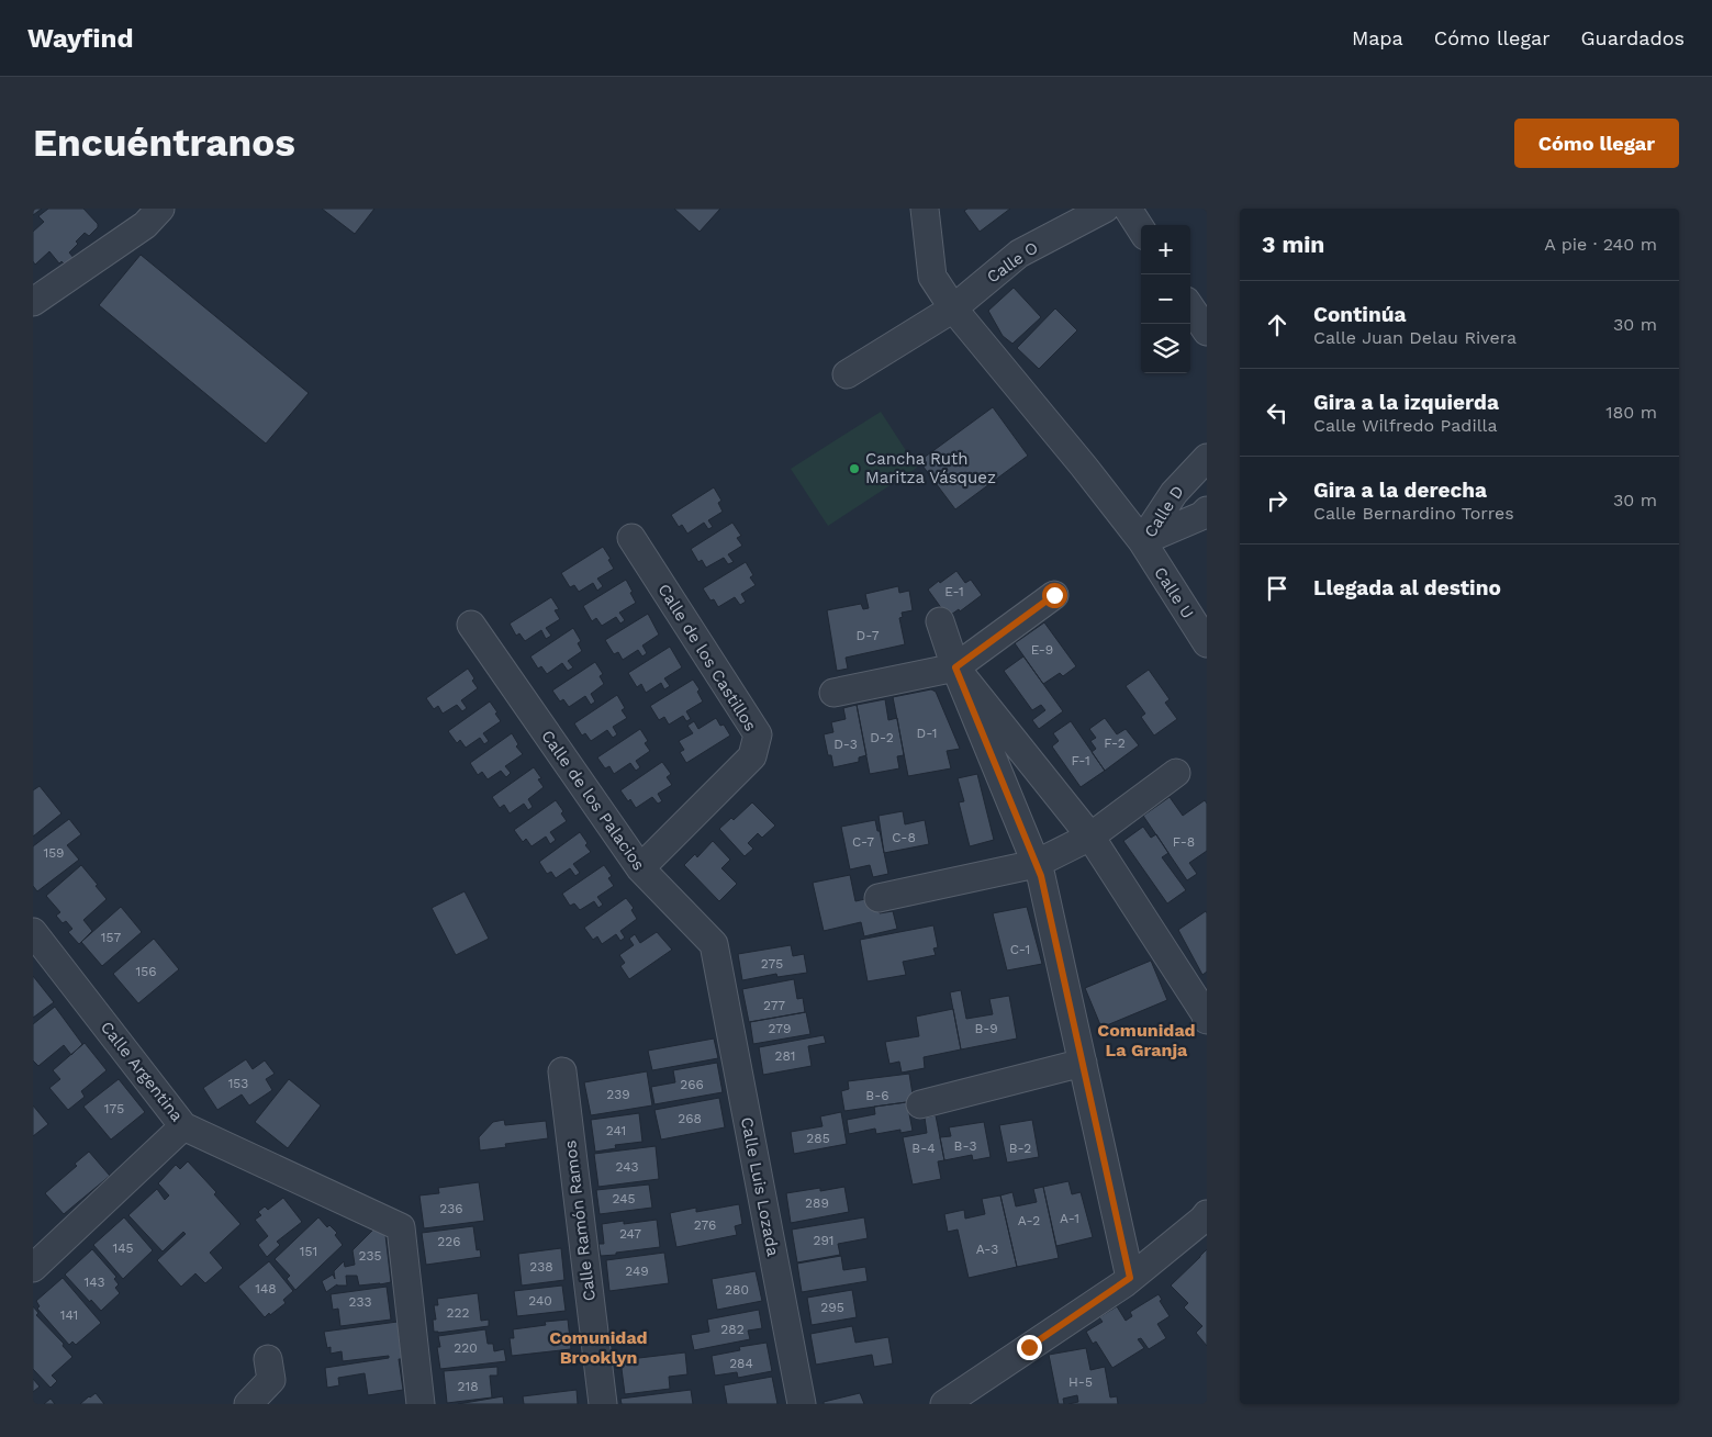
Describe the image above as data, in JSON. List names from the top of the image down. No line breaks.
{"streets":{"street":["Calle O","Calle D","Calle U","Calle de los Castillos","Calle de los Palacios","Calle Argentina","Calle Luis Lozada","Calle Ramón Ramos"]},"crossings":[["Calle O","Calle U"],["Calle D","Calle U"],["Calle de los Castillos","Calle de los Palacios"],["Calle de los Palacios","Calle Luis Lozada"]],"districts":["Comunidad La Granja","Comunidad Brooklyn"],"places":["Cancha Ruth Maritza Vásquez"],"house_numbers":["E-1","D-7","E-9","D-1","D-2","F-2","D-3","F-1","C-8","C-7","F-8","159","157","C-1","275","156","277","279","B-9","281","153","266","239","B-6","175","268","241","285","B-3","B-4","B-2","243","245","289","236","A-1","A-2","276","247","291","226","145","A-3","151","235","238","249","143","148","280","240","233","295","222","141","282","220","284","H-5","218"],"page":{"header":"Wayfind","nav":["Mapa","Cómo llegar","Guardados"],"buttons":"Cómo llegar","title":"Encuéntranos","heading":["3 min","A pie · 240 m"],"map_buttons":["+","−"],"list":[["Continúa","Calle Juan Delau Rivera","30 m"],["Gira a la izquierda","Calle Wilfredo Padilla","180 m"],["Gira a la derecha","Calle Bernardino Torres","30 m"],"Llegada al destino"]}}
